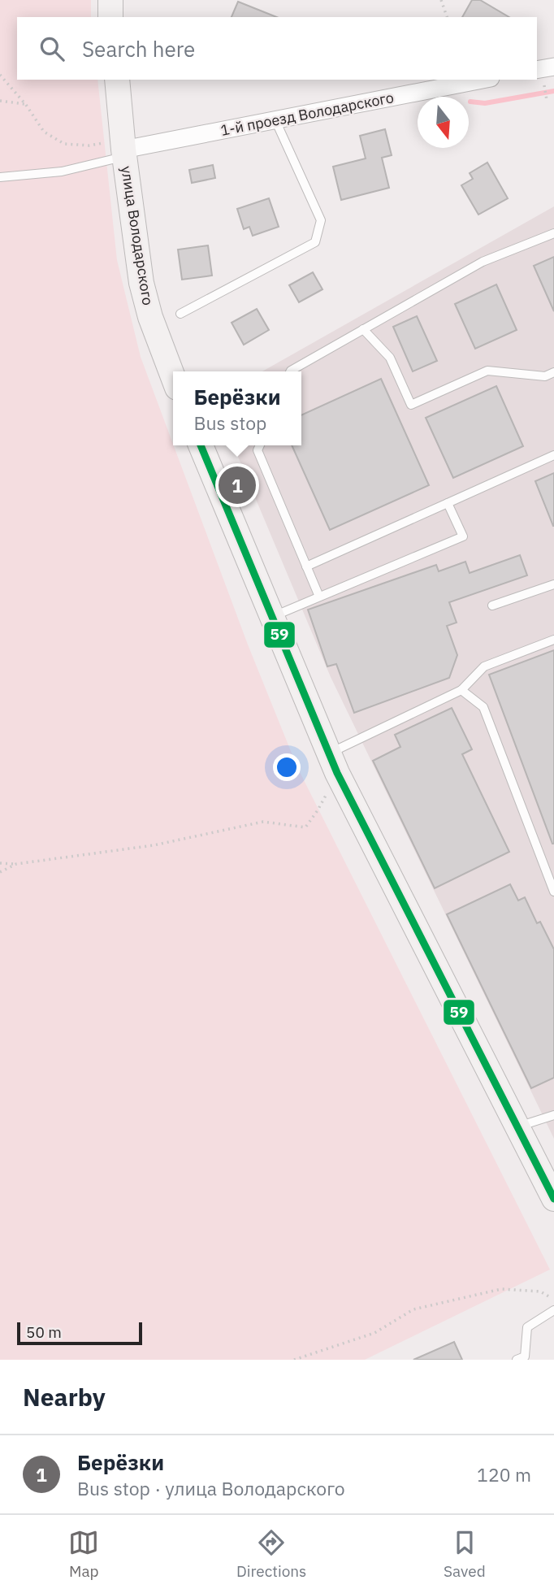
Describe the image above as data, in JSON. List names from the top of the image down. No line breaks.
{"streets":{"street":["1-й проезд Володарского","улица Володарского"]},"crossings":[["1-й проезд Володарского","улица Володарского"]],"lines":["transit line 59"],"scale_bar":"50 m","north":"bottom","page":{"search":"Search here","popup":["Берёзки","Bus stop"],"pins":"1","scale":"50 m","heading":"Nearby","list":[{"mark":"1","name":"Берёзки","note":"Bus stop · улица Володарского","value":"120 m"}],"nav":["Map","Directions","Saved"]}}
